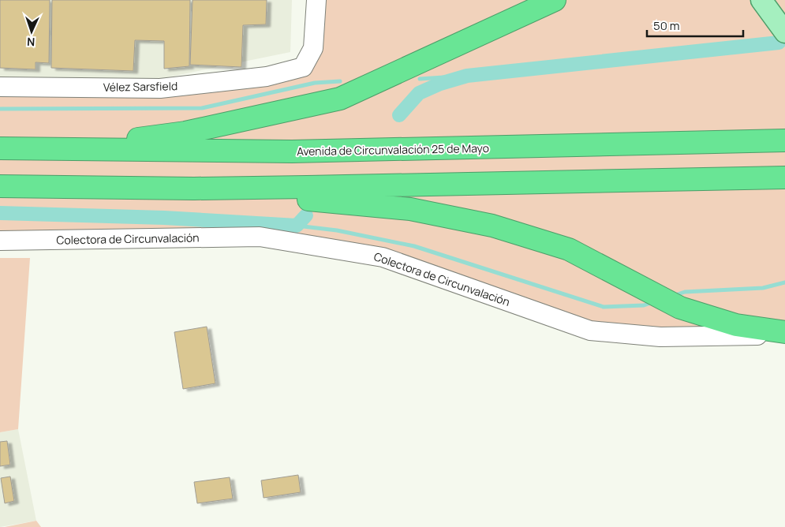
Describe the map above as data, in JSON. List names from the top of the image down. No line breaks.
{"streets":{"highway":["Avenida de Circunvalación 25 de Mayo"],"main road":["Vélez Sarsfield","Colectora de Circunvalación"]},"scale_bar":"50 m","north":"bottom"}
